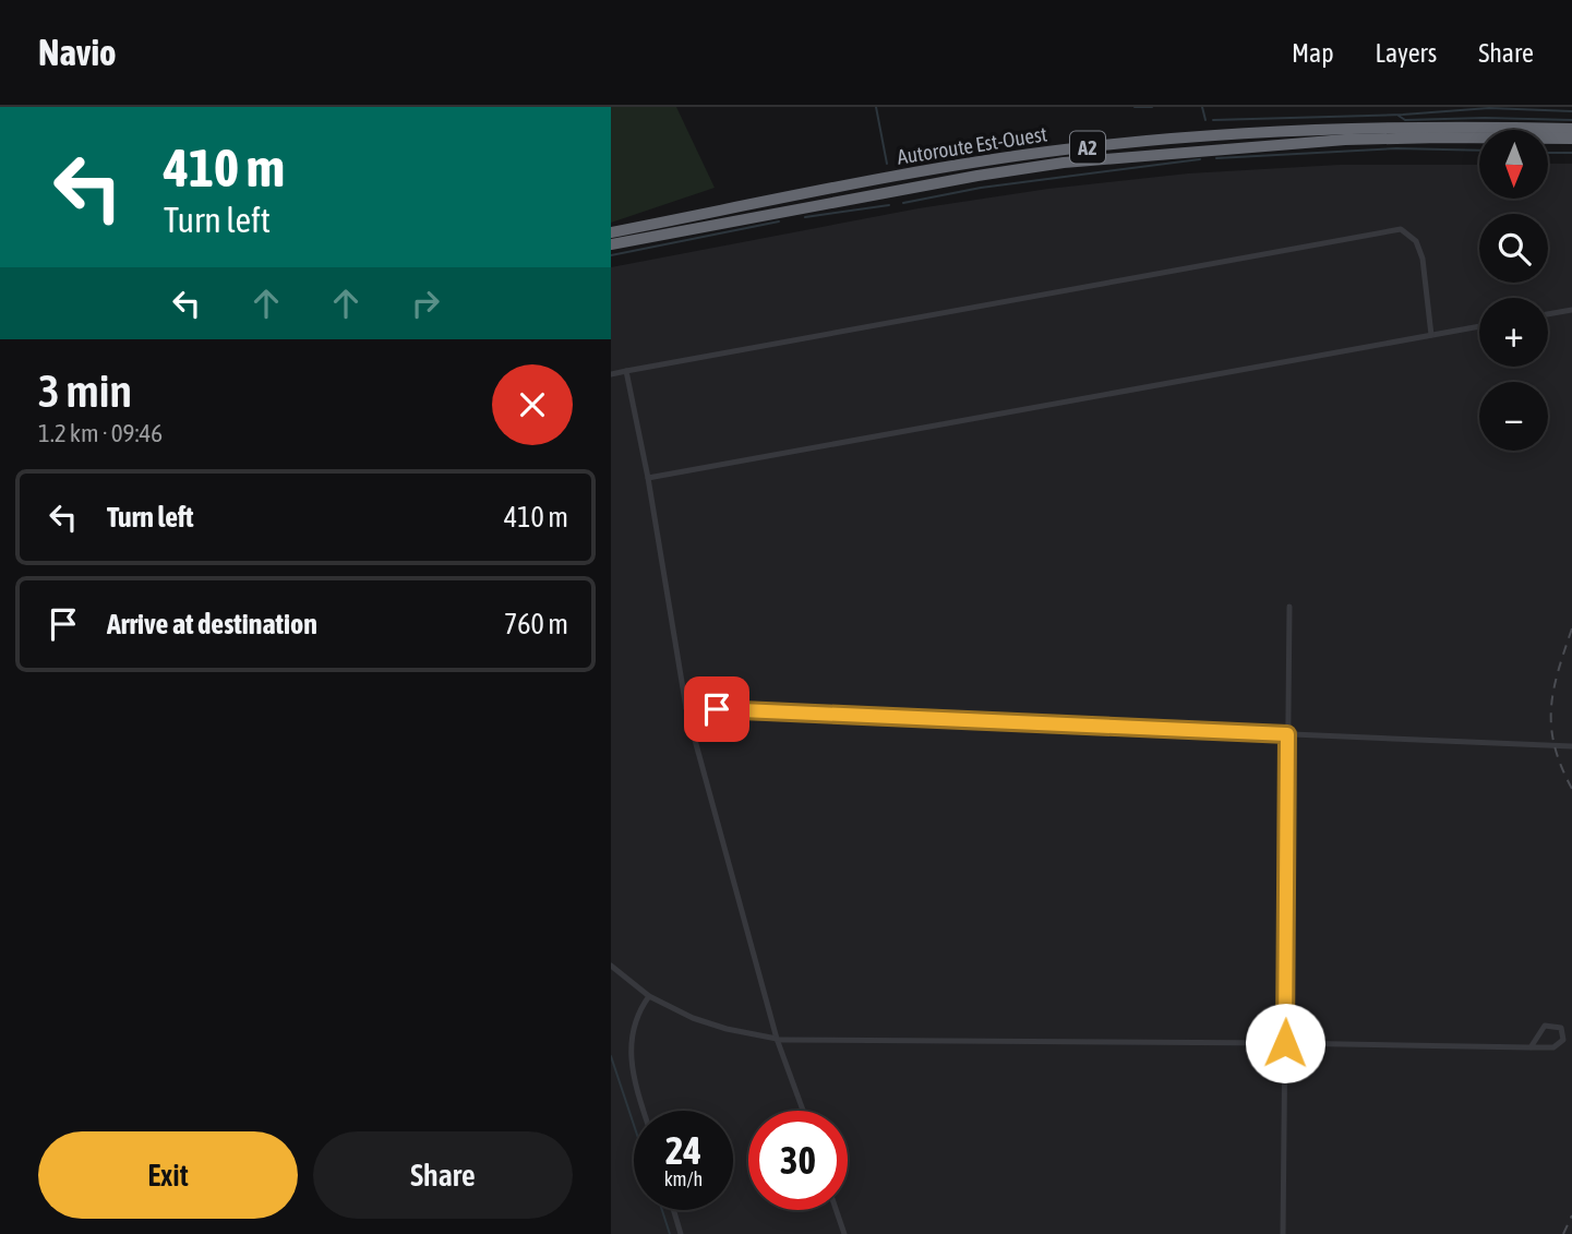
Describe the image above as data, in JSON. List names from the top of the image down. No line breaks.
{"streets":{"highway":["Autoroute Est-Ouest","A2"]},"north":"bottom","page":{"header":"Navio","nav":["Map","Layers","Share"],"turn":["410 m","Turn left"],"map_buttons":["+","−"],"heading":["3 min","1.2 km · 09:46"],"list":[{"name":"Turn left","value":"410 m"},{"name":"Arrive at destination","value":"760 m"}],"speed":"24 km/h","limit":"30","buttons":["Exit","Share"]}}
